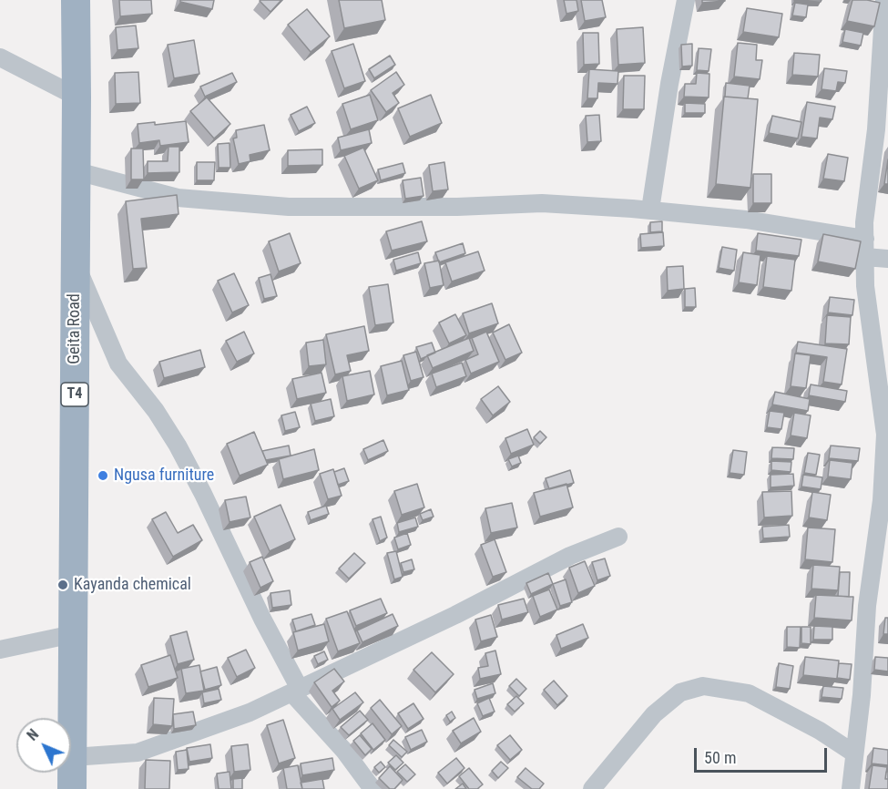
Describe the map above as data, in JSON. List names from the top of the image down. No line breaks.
{"streets":{"highway":["Geita Road","T4"]},"places":["Ngusa furniture","Kayanda chemical"],"scale_bar":"50 m","north":"top left"}
